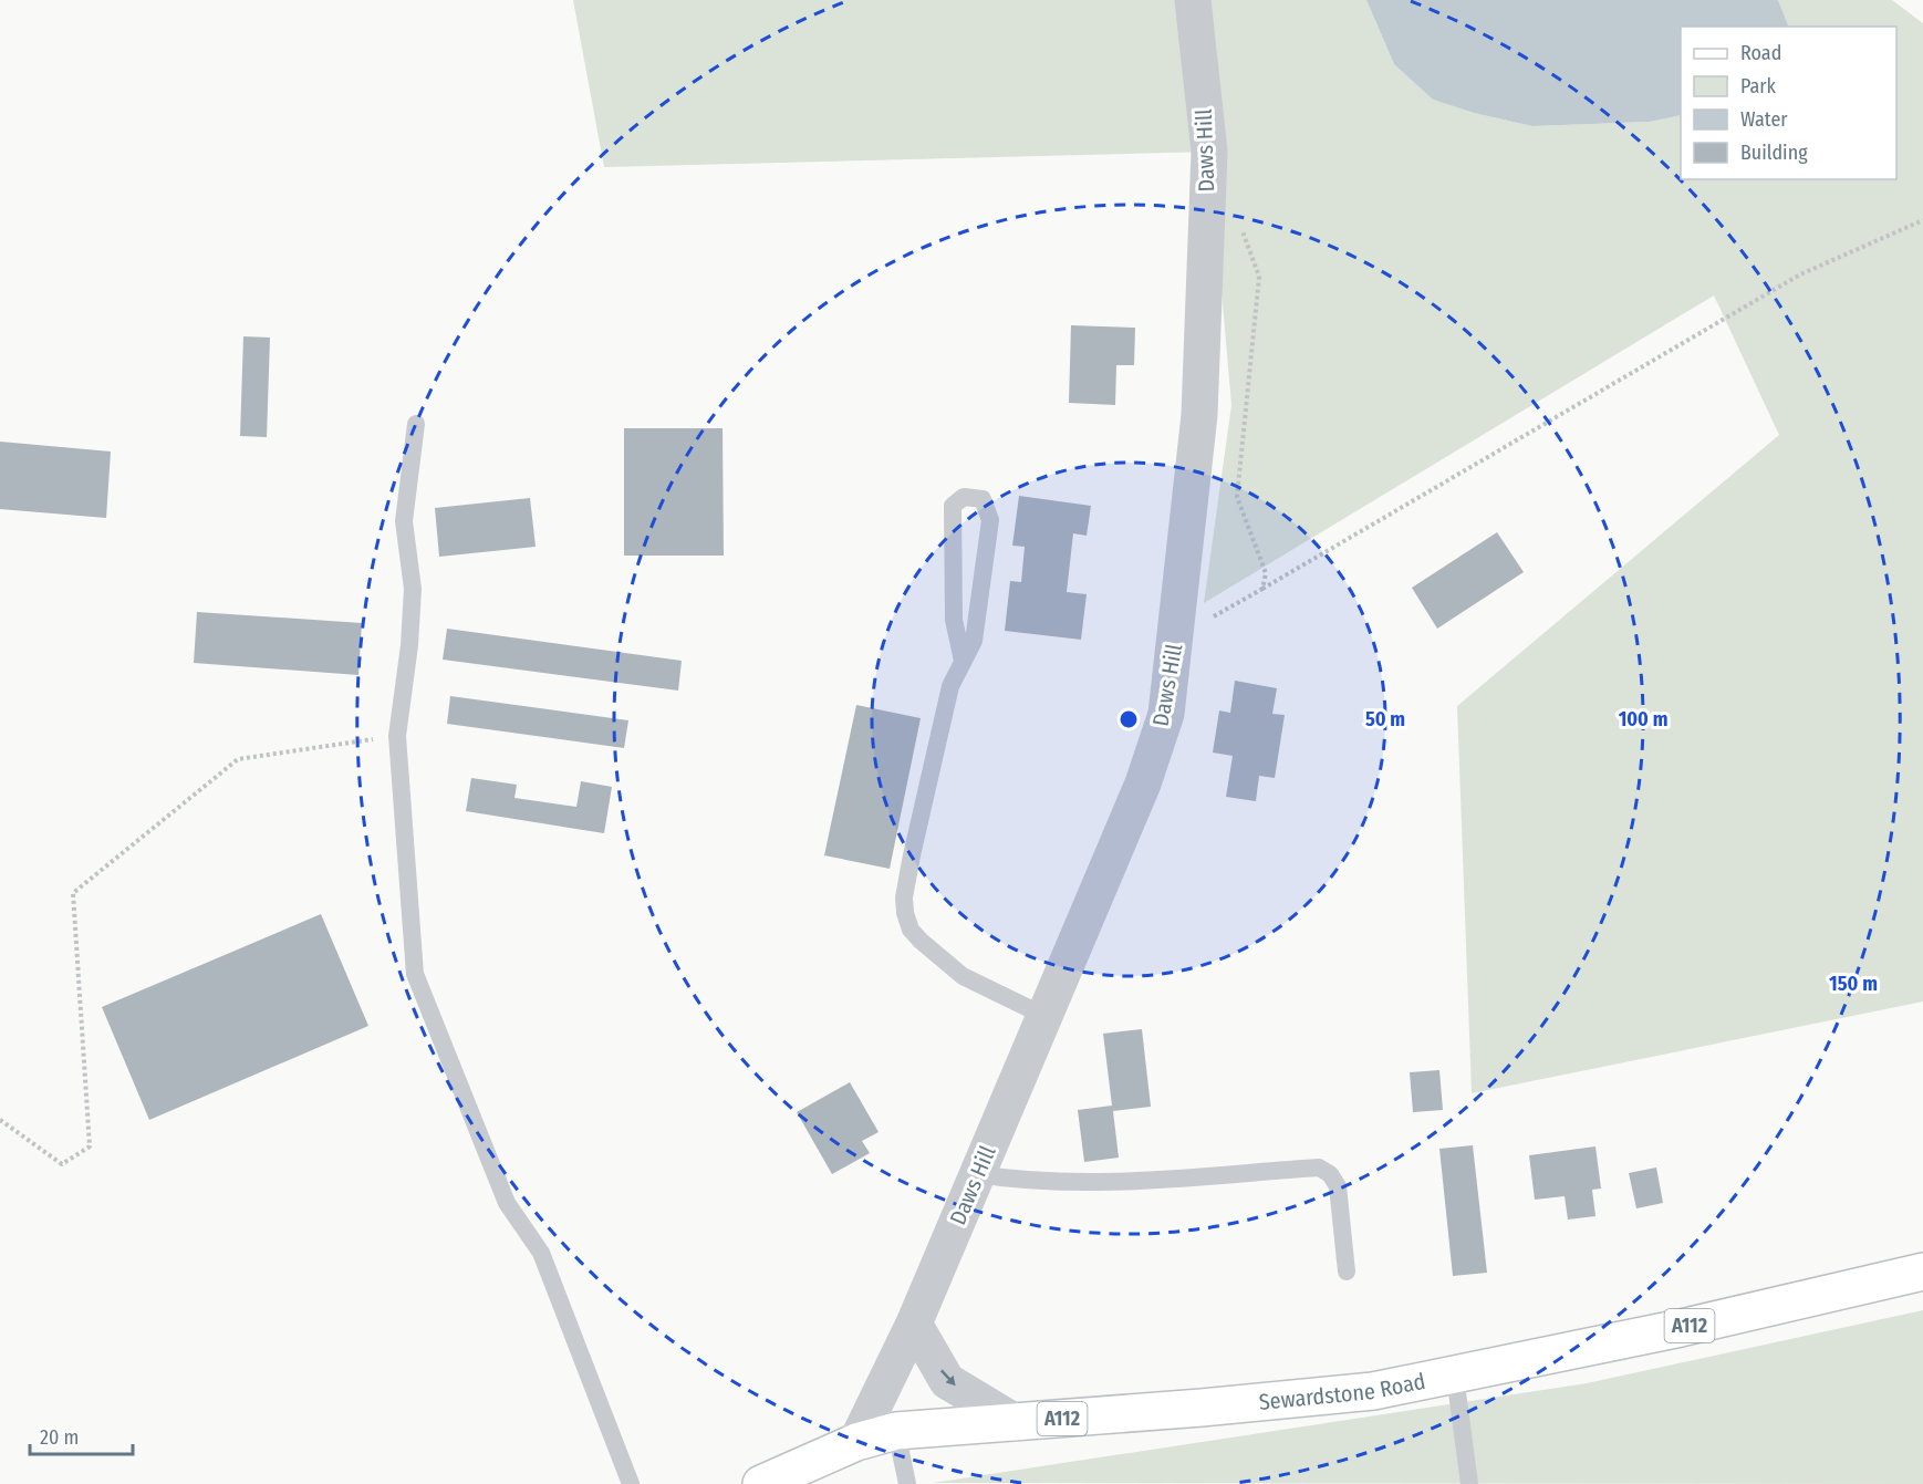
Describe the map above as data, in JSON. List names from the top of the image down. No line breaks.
{"streets":{"main road":["A112","Sewardstone Road"],"street":["Daws Hill"]},"crossings":[["Daws Hill","Sewardstone Road"]],"legend":["Road","Park","Water","Building"],"scale_bar":"20 m","rings":["50 m","100 m","150 m"]}
